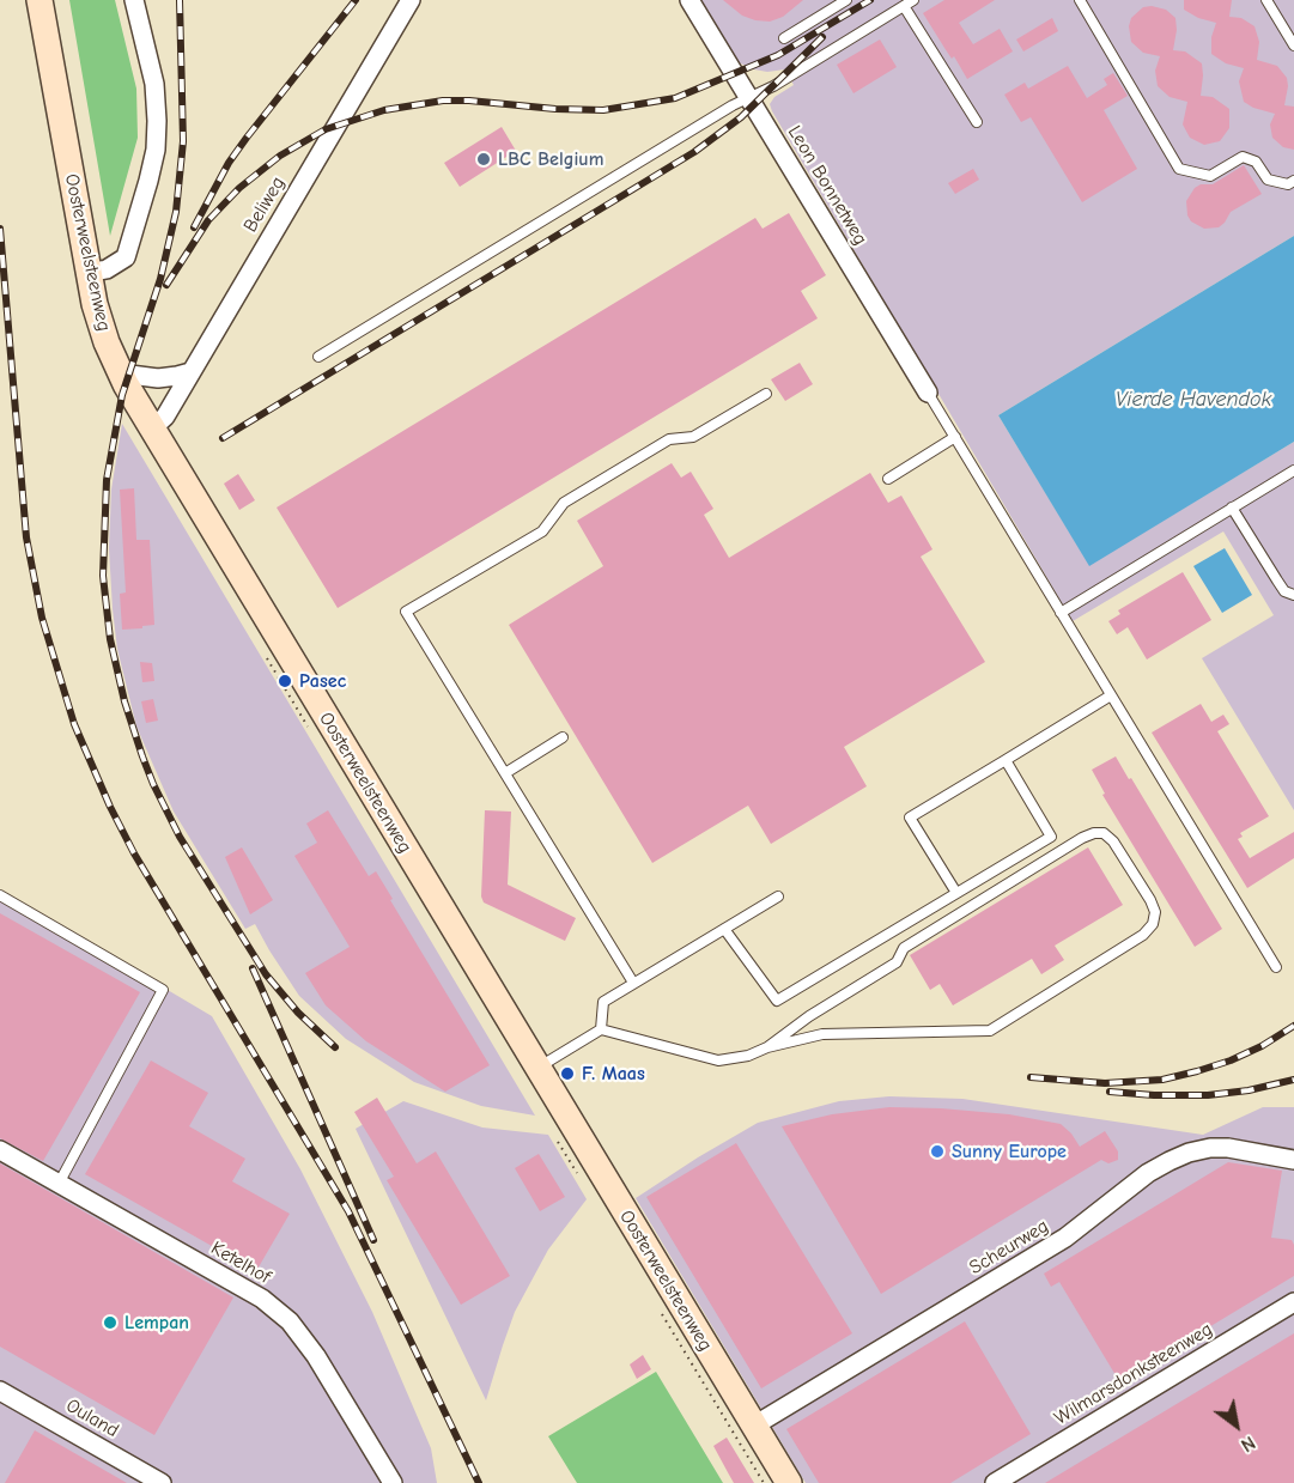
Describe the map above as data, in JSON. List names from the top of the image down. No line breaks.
{"streets":{"main road":["Oosterweelsteenweg"],"street":["Leon Bonnetweg","Beliweg","Scheurweg","Ketelhof","Wilmarsdonksteenweg","Ouland"]},"crossings":[["Beliweg","Oosterweelsteenweg"],["Oosterweelsteenweg","Scheurweg"]],"water":["Vierde Havendok"],"places":["LBC Belgium","Pasec","F. Maas","Sunny Europe","Lempan"],"north":"bottom right"}
